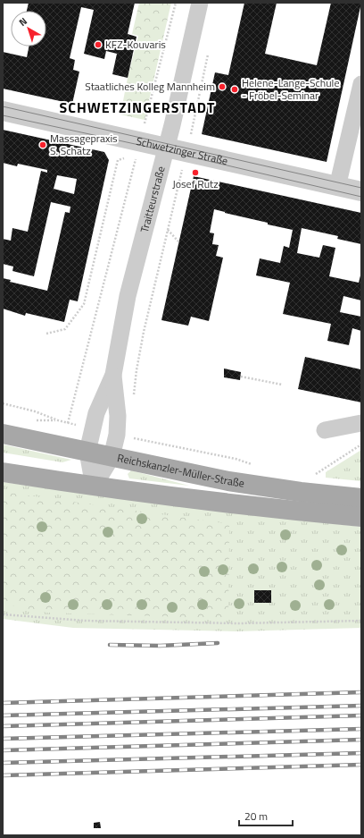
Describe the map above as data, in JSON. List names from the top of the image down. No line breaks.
{"streets":{"main road":["Reichskanzler-Müller-Straße"],"street":["Schwetzinger Straße","Traitteurstraße"]},"crossings":[["Schwetzinger Straße","Traitteurstraße"],["Traitteurstraße","Reichskanzler-Müller-Straße"]],"districts":["SCHWETZINGERSTADT"],"places":["KFZ-Kouvaris","Staatliches Kolleg Mannheim","Helene-Lange-Schule - Fröbel-Seminar","Massagepraxis S. Schatz","Josef Rutz"],"scale_bar":"20 m","north":"top left"}
